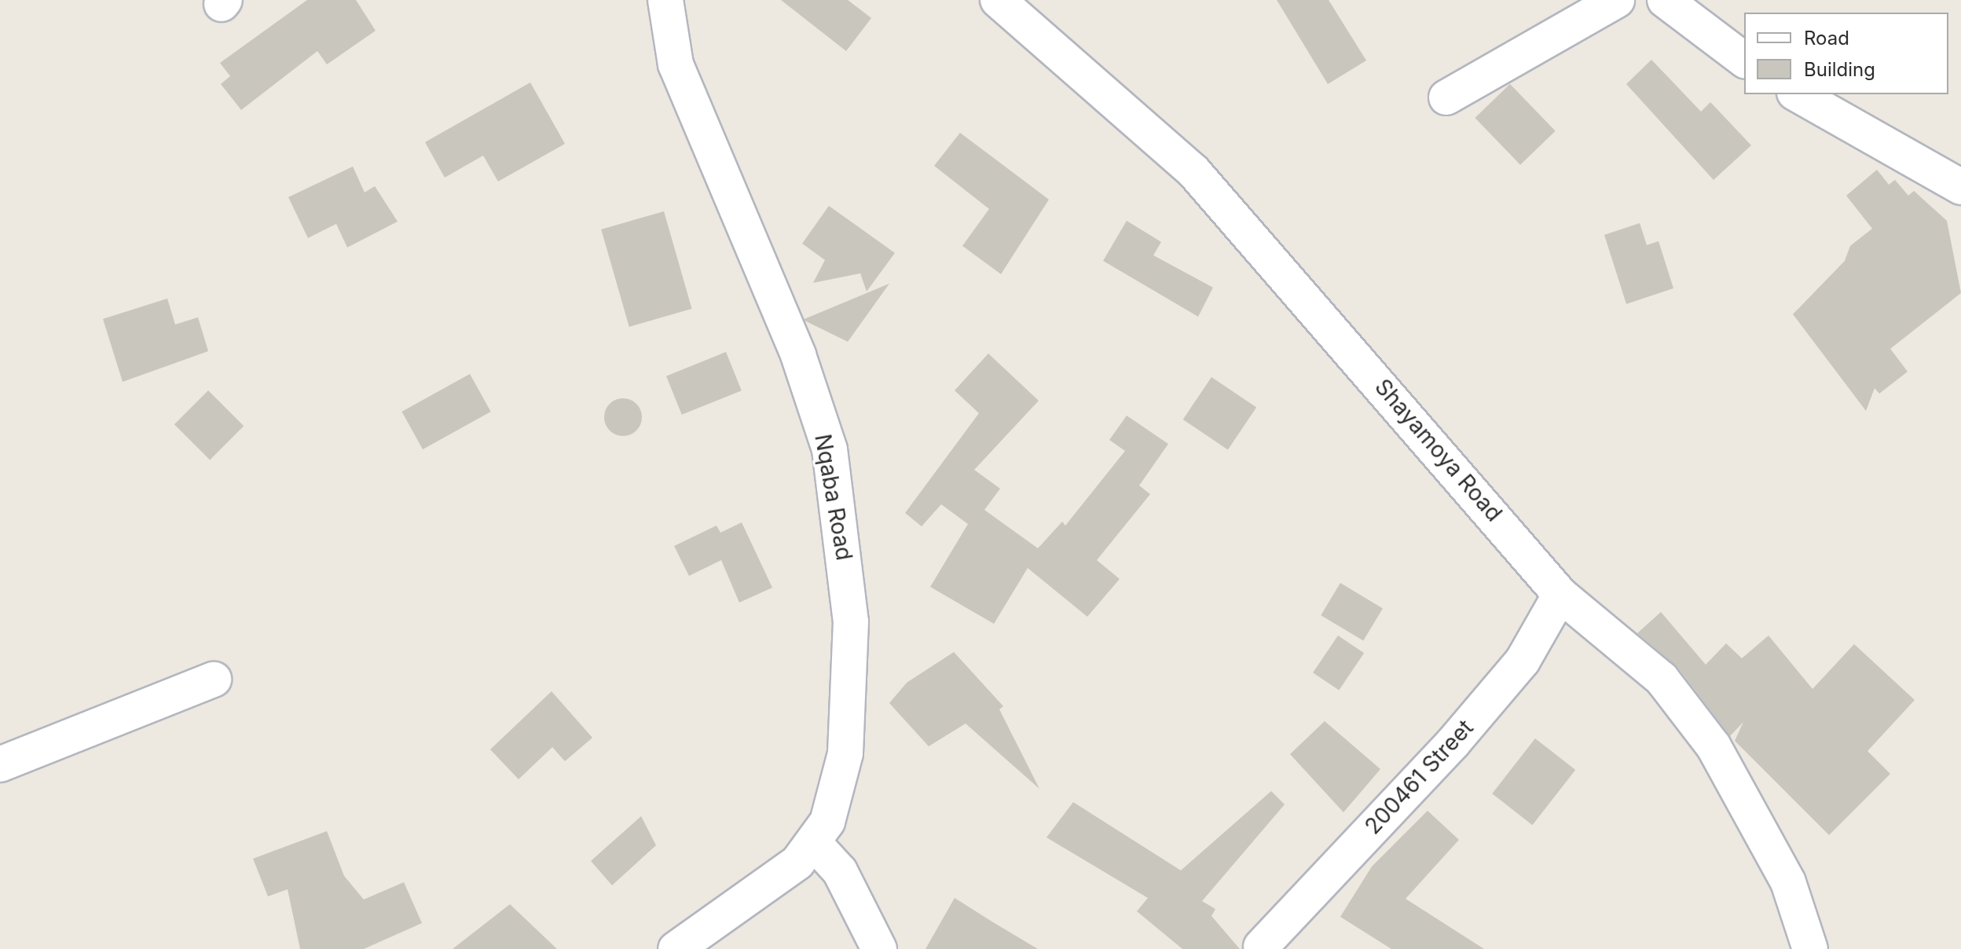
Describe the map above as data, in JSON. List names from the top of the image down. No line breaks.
{"streets":{"street":["Shayamoya Road","Nqaba Road","200461 Street"]},"crossings":[["Shayamoya Road","200461 Street"]],"legend":["Road","Building"]}
